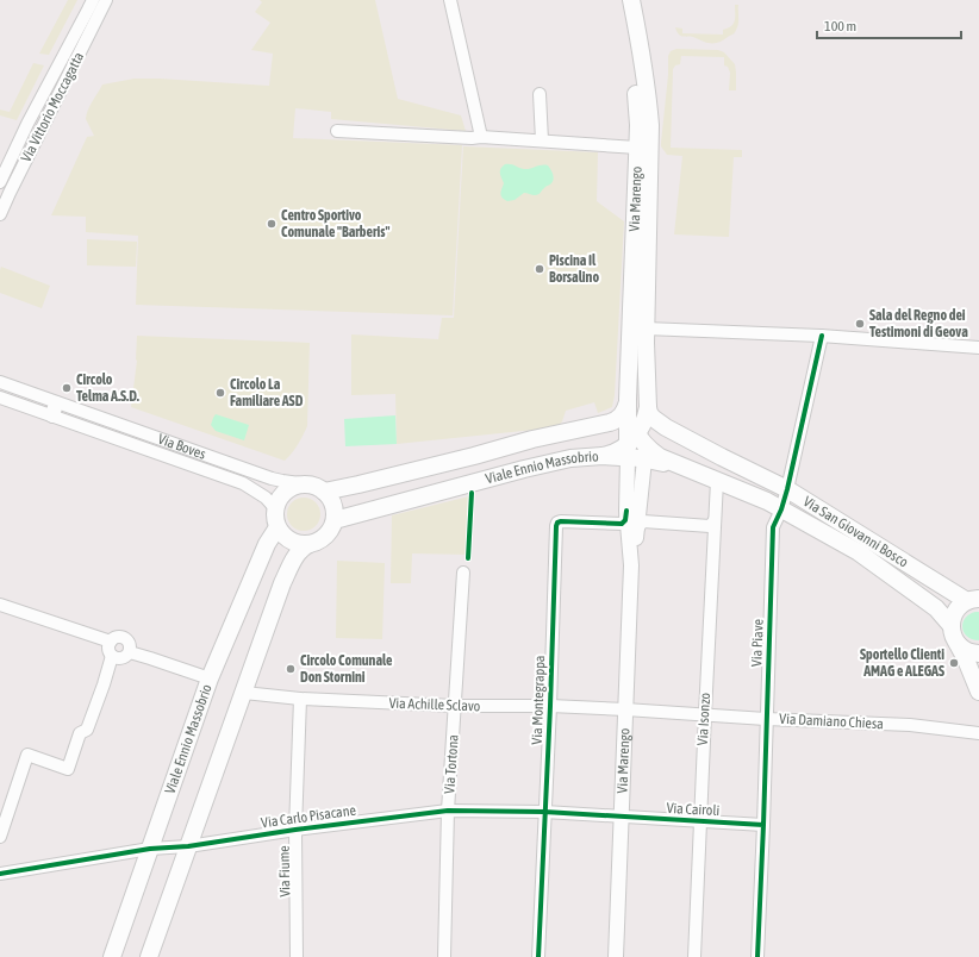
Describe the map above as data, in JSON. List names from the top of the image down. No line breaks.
{"streets":{"main road":["Via Marengo","Viale Ennio Massobrio","Via San Giovanni Bosco"],"street":["Via Vittorio Moccagatta","Via Boves","Via Piave","Via Montegrappa","Via Achille Sclavo","Via Isonzo","Via Damiano Chiesa","Via Tortona","Via Cairoli","Via Carlo Pisacane","Via Fiume"]},"crossings":[["Via Marengo","Viale Ennio Massobrio"],["Via Marengo","Via San Giovanni Bosco"],["Via Marengo","Via Montegrappa"],["Via Marengo","Via Achille Sclavo"],["Via Marengo","Via Damiano Chiesa"],["Via Marengo","Via Cairoli"],["Via Marengo","Via Carlo Pisacane"],["Via Boves","Viale Ennio Massobrio"],["Viale Ennio Massobrio","Via Carlo Pisacane"],["Via San Giovanni Bosco","Via Piave"],["Via San Giovanni Bosco","Via Isonzo"],["Via Piave","Via Damiano Chiesa"],["Via Piave","Via Cairoli"],["Via Montegrappa","Via Achille Sclavo"],["Via Montegrappa","Via Carlo Pisacane"],["Via Achille Sclavo","Via Damiano Chiesa"],["Via Achille Sclavo","Via Tortona"],["Via Achille Sclavo","Via Fiume"],["Via Isonzo","Via Damiano Chiesa"],["Via Isonzo","Via Cairoli"],["Via Tortona","Via Carlo Pisacane"],["Via Cairoli","Via Carlo Pisacane"],["Via Carlo Pisacane","Via Fiume"]],"places":["Centro Sportivo Comunale \"Barberis\"","Piscina Il Borsalino","Sala del Regno dei Testimoni di Geova","Circolo Telma A.S.D.","Circolo La Familiare ASD","Sportello Clienti AMAG e ALEGAS","Circolo Comunale Don Stornini"],"scale_bar":"100 m"}
